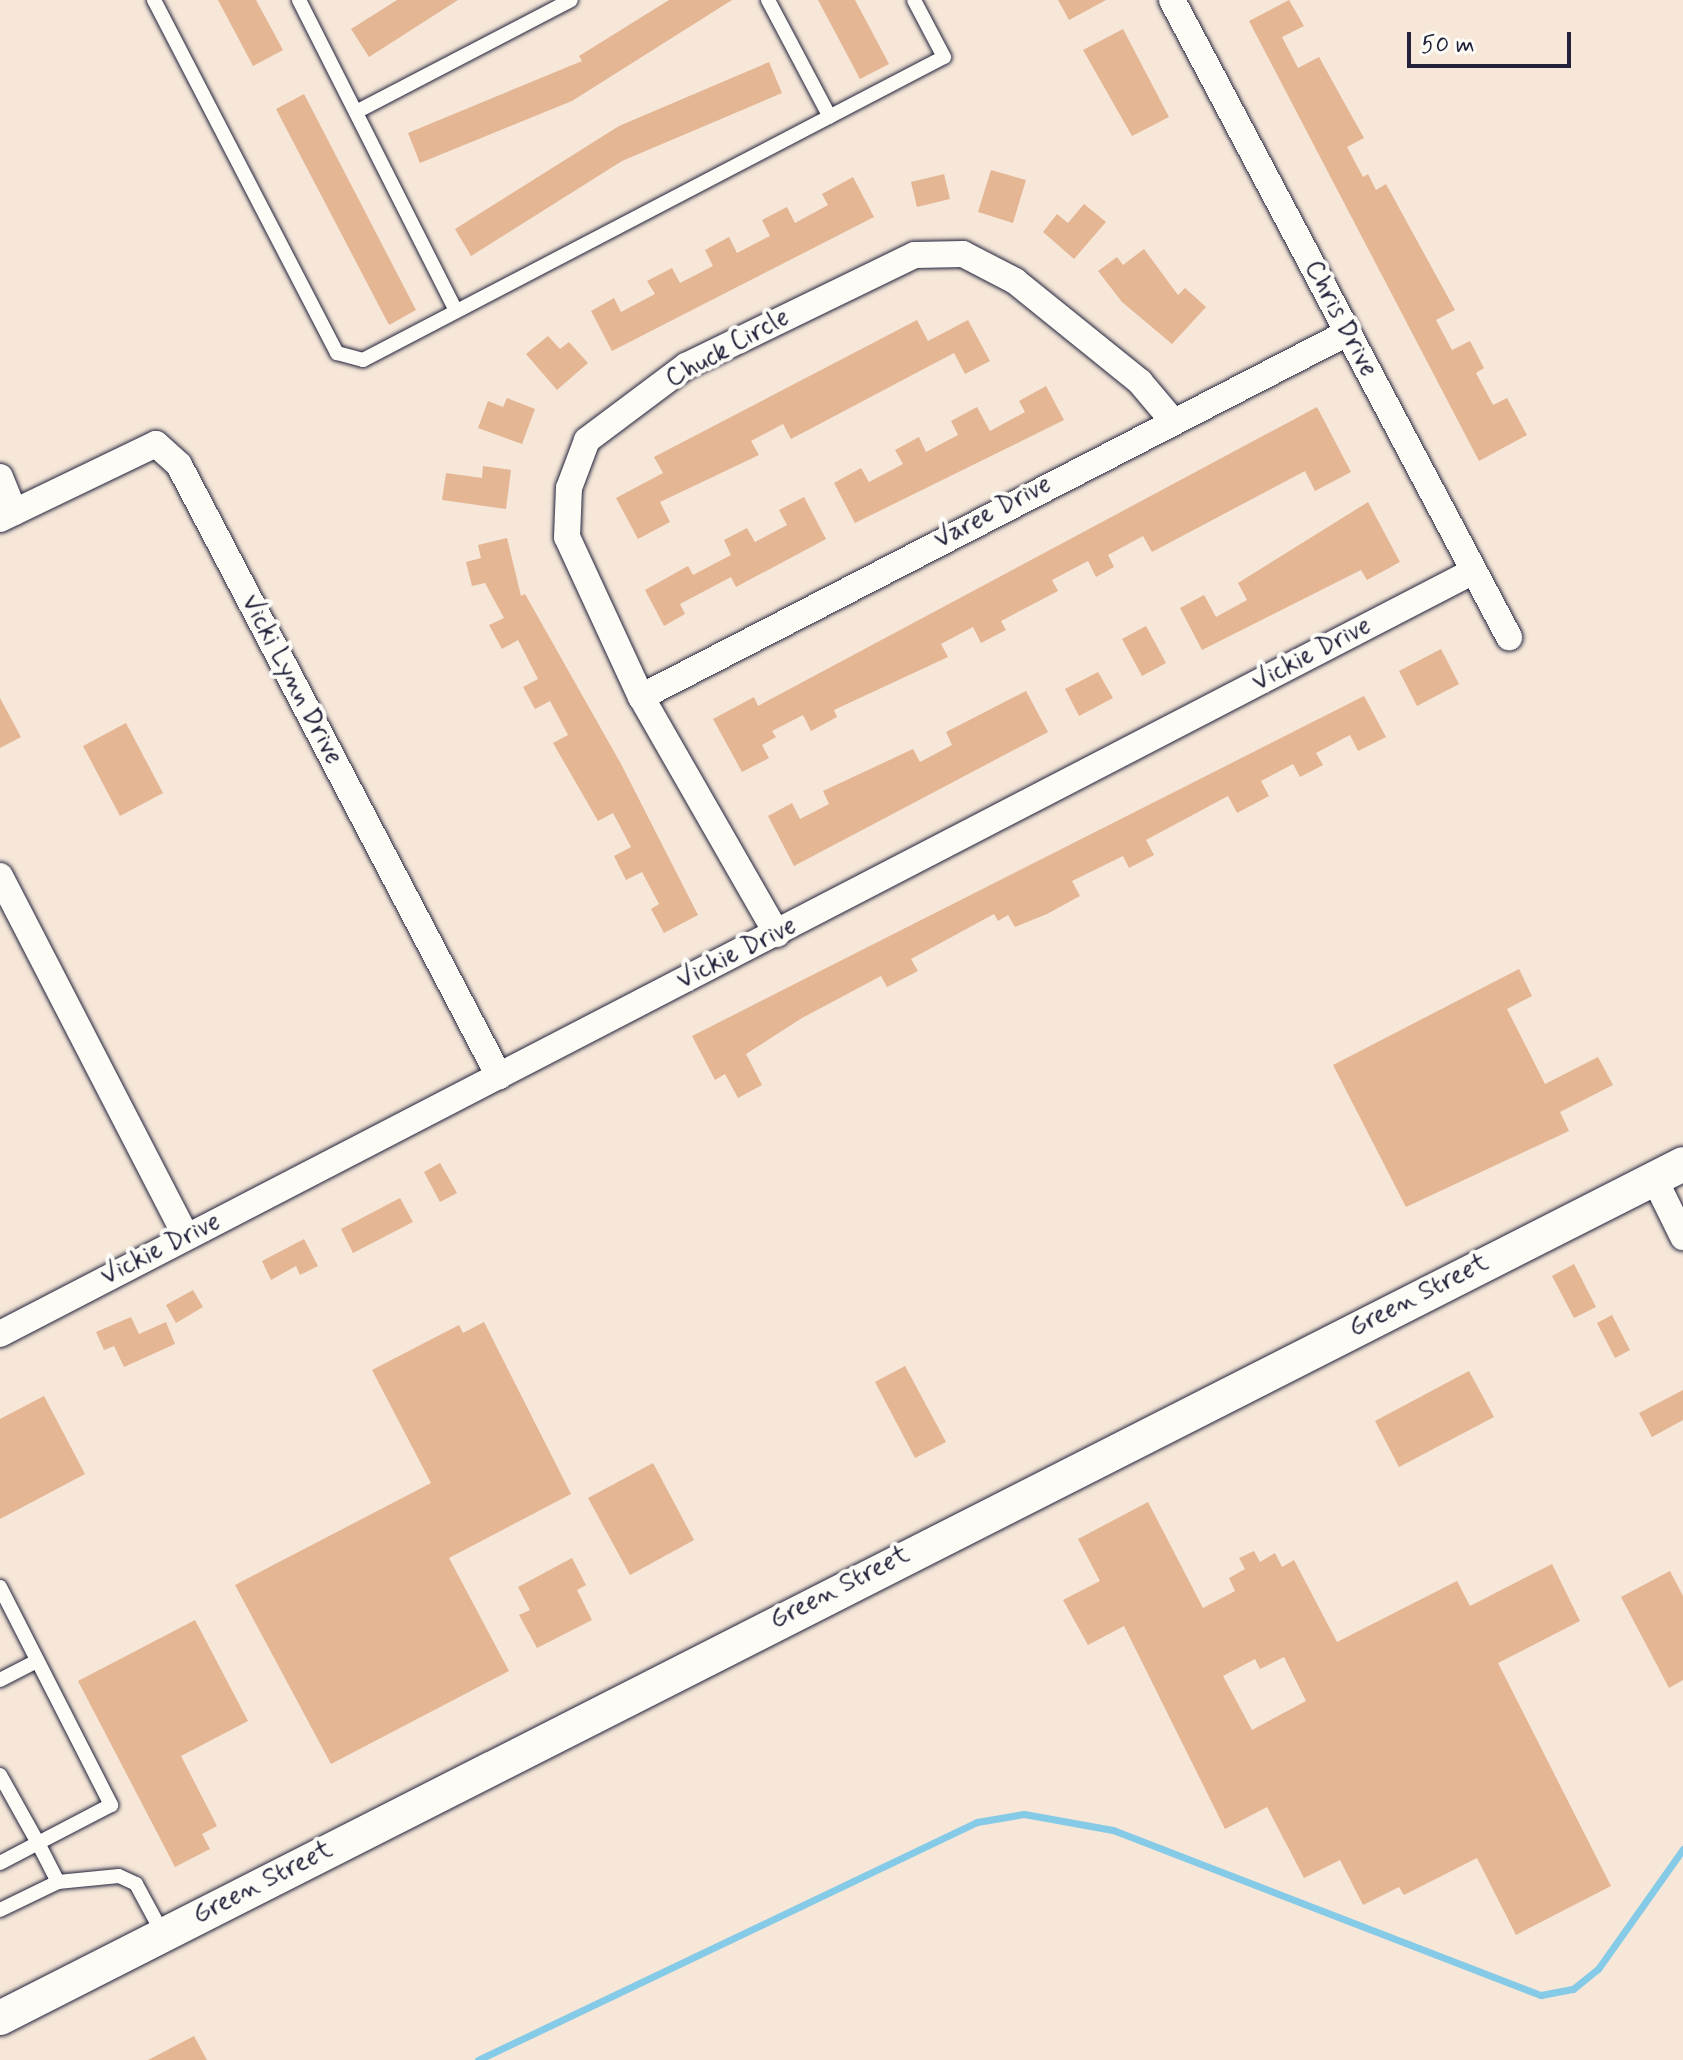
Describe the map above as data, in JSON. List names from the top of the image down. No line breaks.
{"streets":{"street":["Chris Drive","Chuck Circle","Varee Drive","Vickie Drive","Vicki Lynn Drive","Green Street"]},"crossings":[["Chris Drive","Varee Drive"],["Chris Drive","Vickie Drive"],["Chuck Circle","Varee Drive"],["Chuck Circle","Vickie Drive"],["Vickie Drive","Vicki Lynn Drive"]],"scale_bar":"50 m"}
